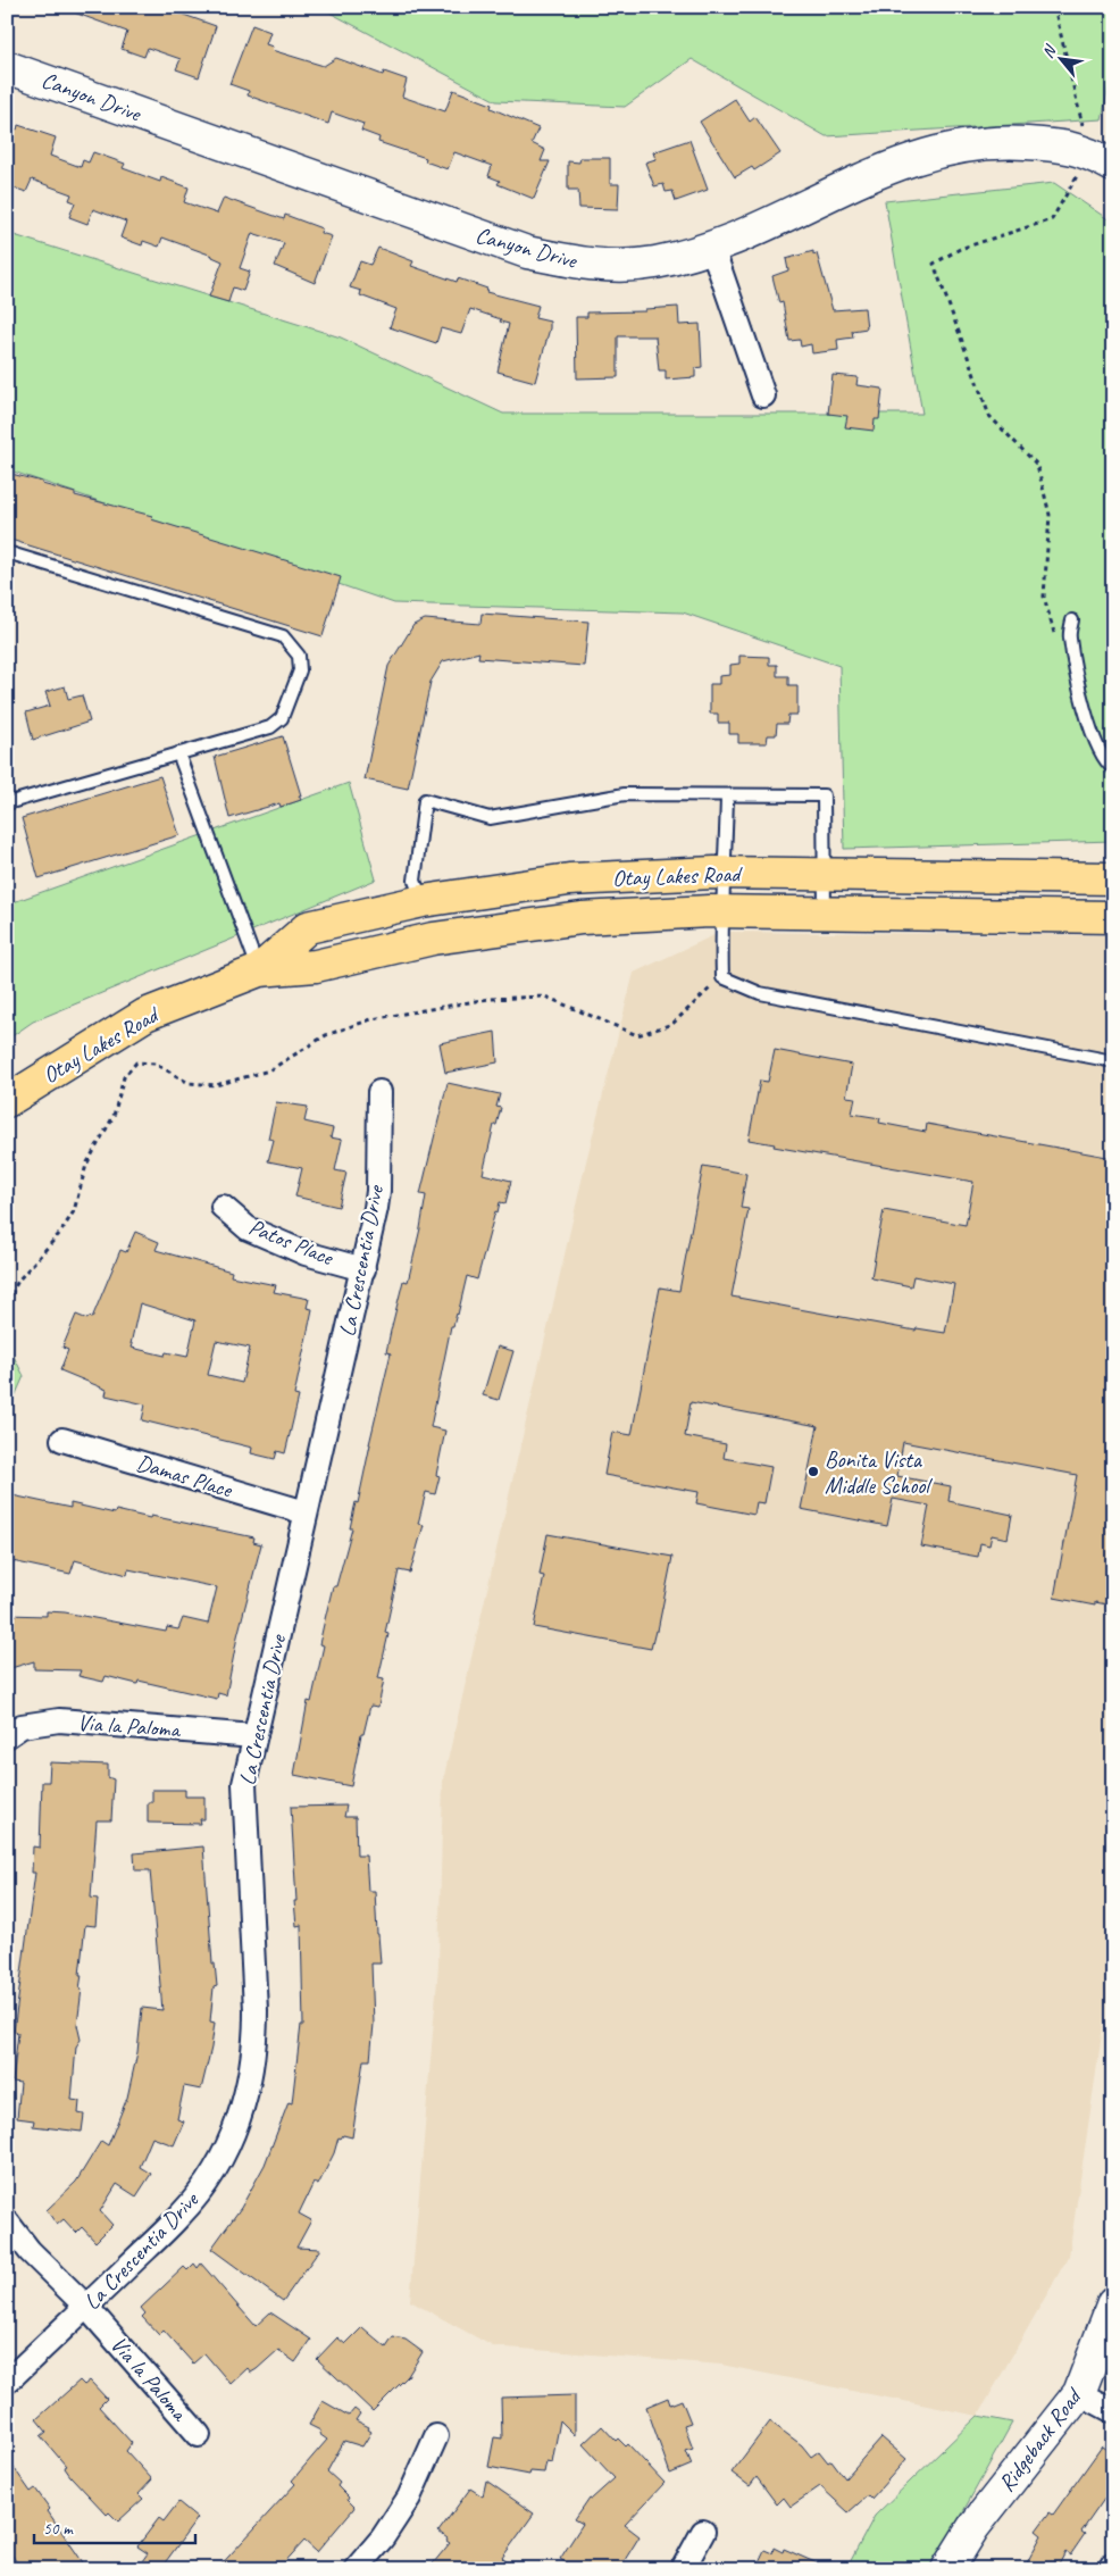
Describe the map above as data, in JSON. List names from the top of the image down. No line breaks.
{"streets":{"main road":["Otay Lakes Road"],"street":["Canyon Drive","Patos Place","La Crescentia Drive","Damas Place","Via la Paloma","Ridgeback Road"]},"crossings":[["Patos Place","La Crescentia Drive"],["La Crescentia Drive","Damas Place"],["La Crescentia Drive","Via la Paloma"]],"places":["Bonita Vista Middle School"],"scale_bar":"50 m","north":"top left"}
